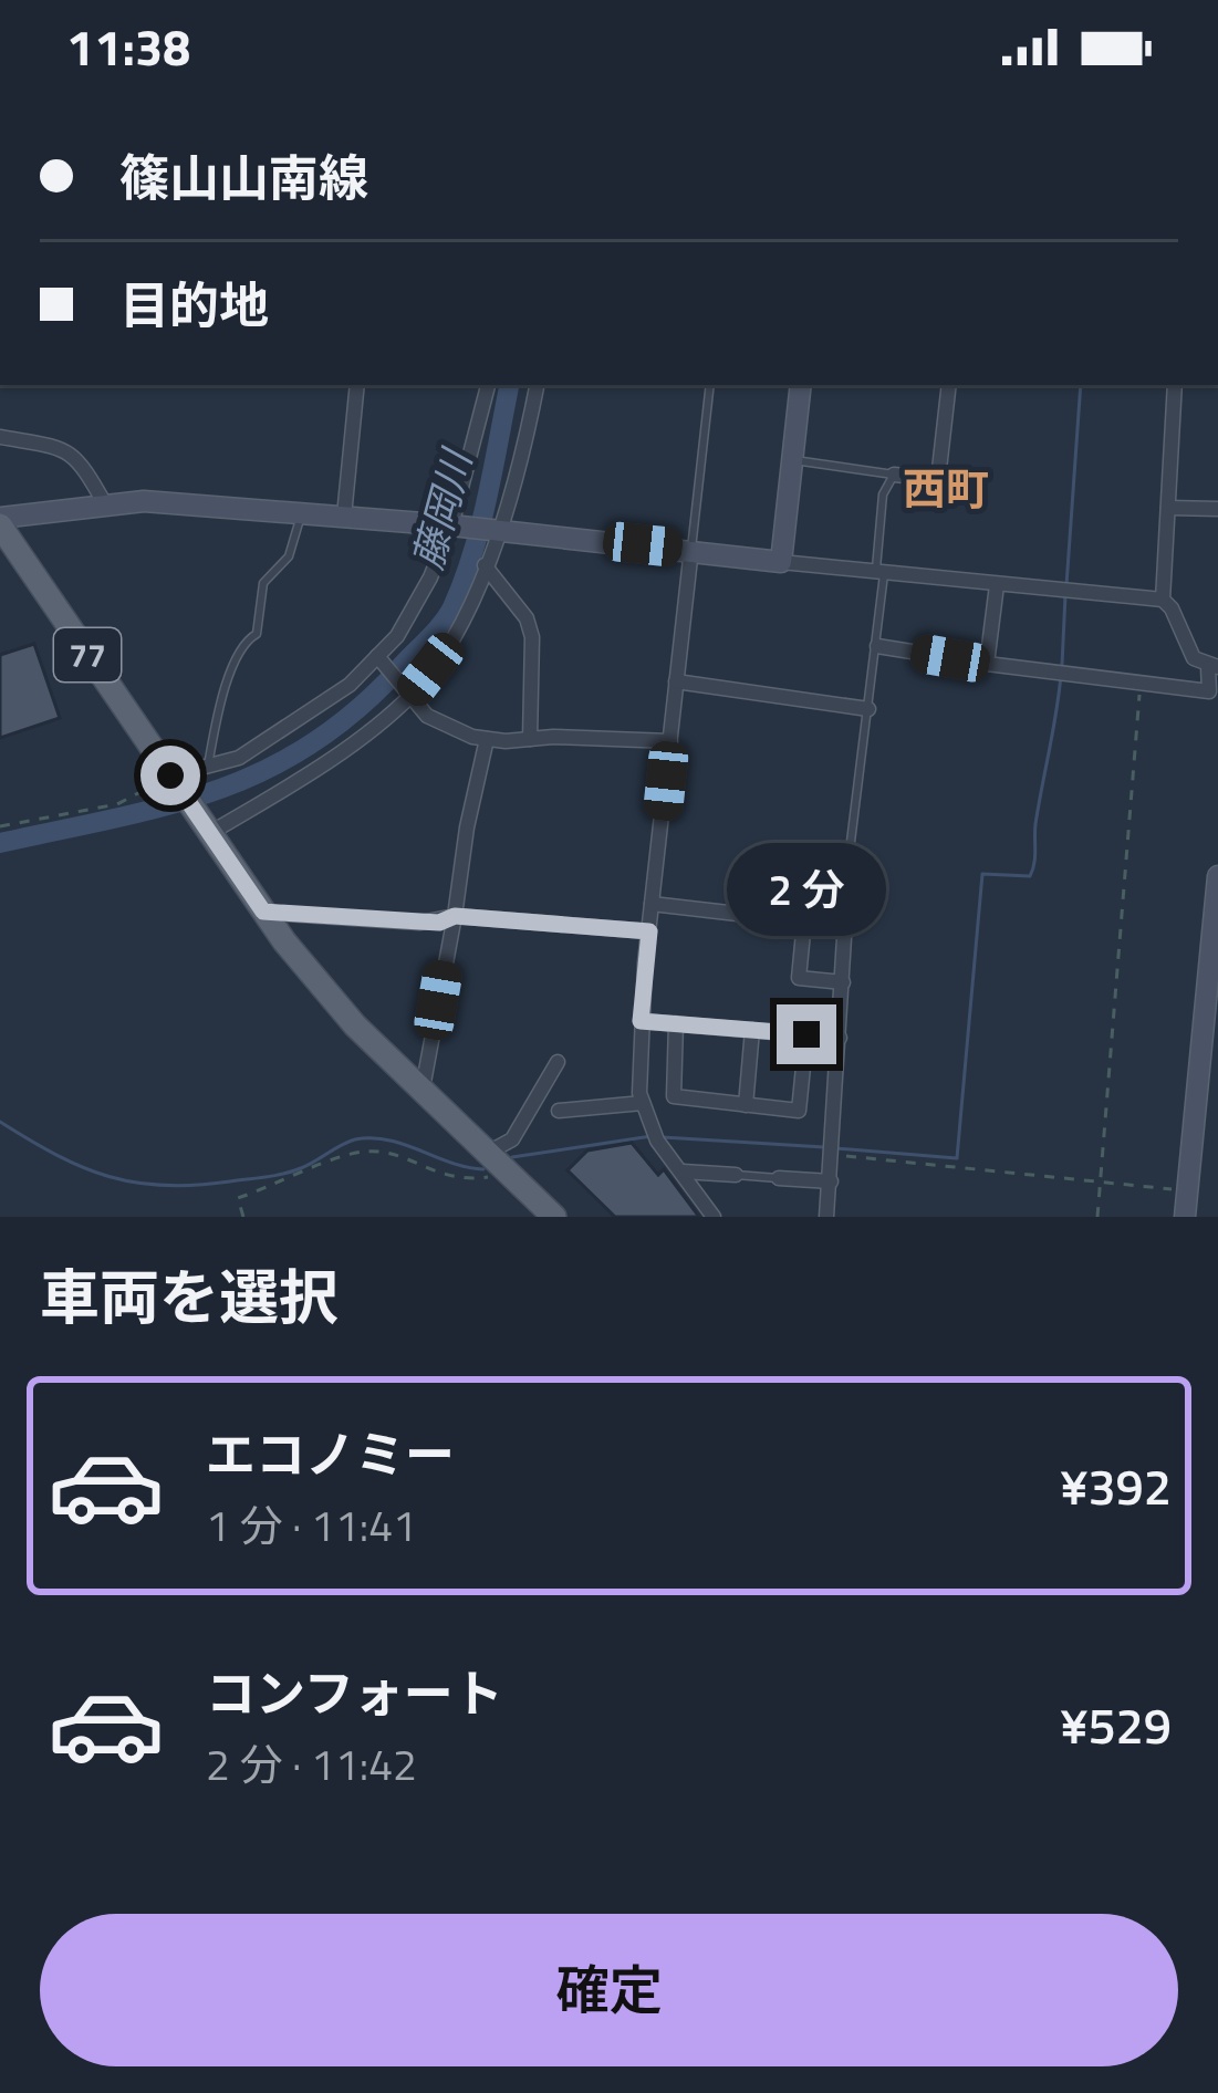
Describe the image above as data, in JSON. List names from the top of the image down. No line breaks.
{"streets":{"main road":["77"]},"districts":["西町"],"water":["藤岡川"],"page":{"status":"11:38","banner":["篠山山南線","目的地"],"bubble":"2 分","heading":"車両を選択","list":[{"name":"エコノミー","note":"1 分 · 11:41","value":"¥392"},{"name":"コンフォート","note":"2 分 · 11:42","value":"¥529"}],"buttons":"確定"}}
